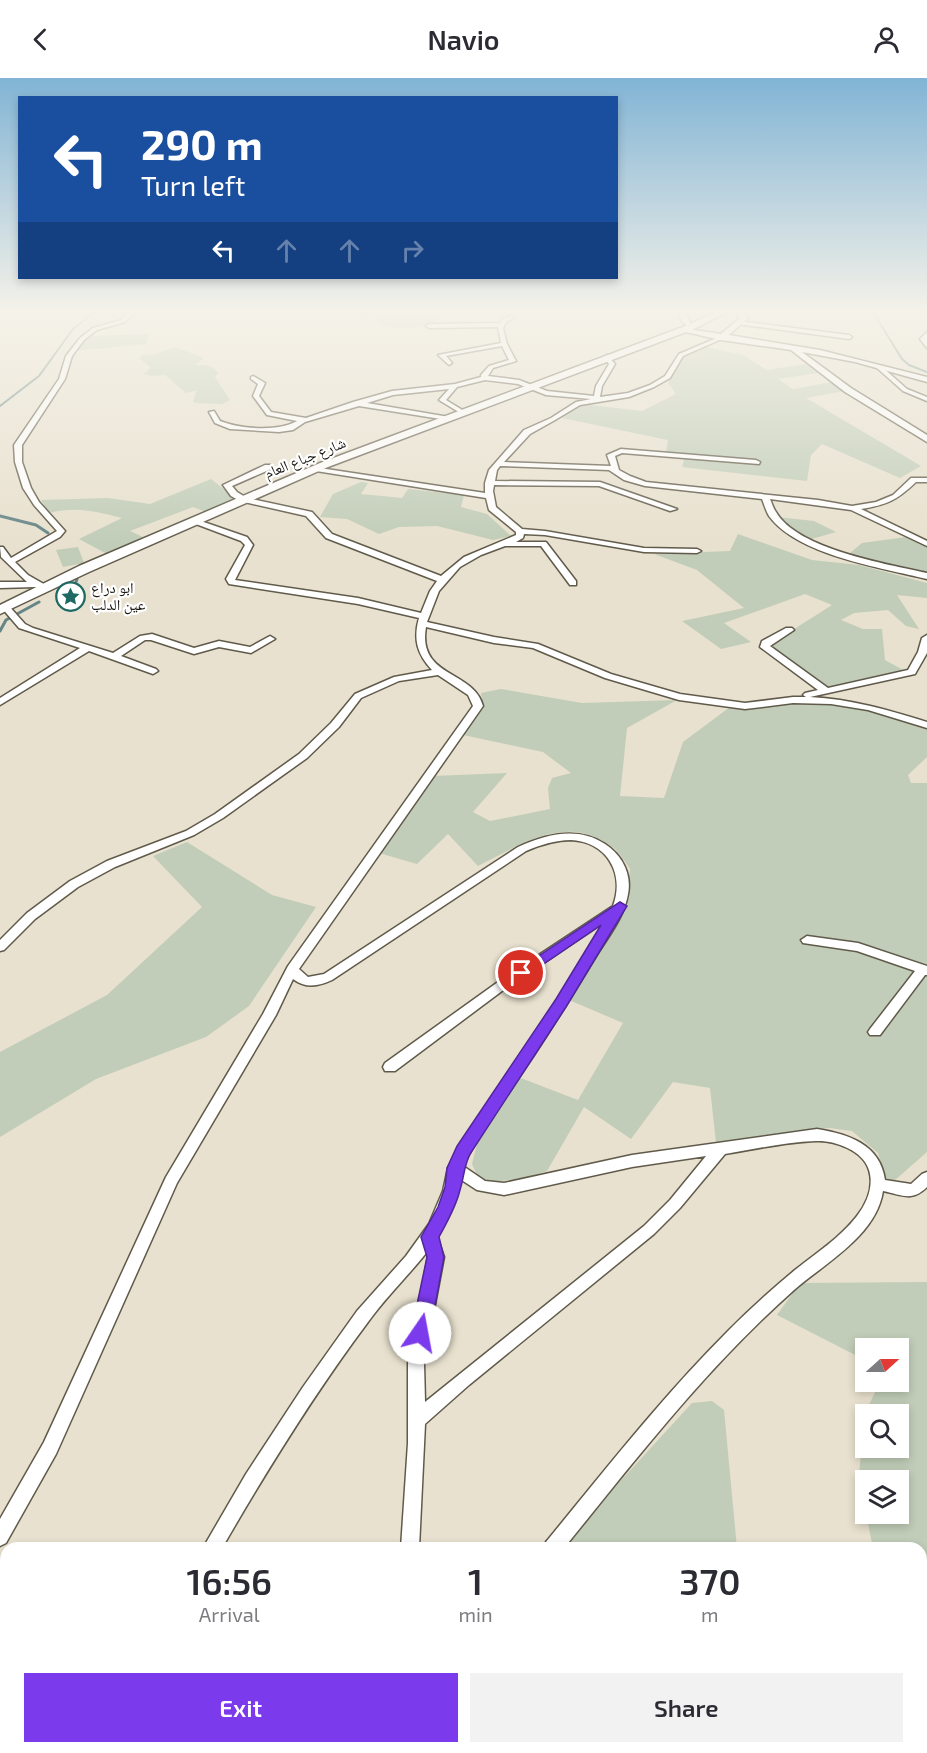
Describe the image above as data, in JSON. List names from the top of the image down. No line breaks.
{"streets":{"main road":["شارع جباع العام"]},"places":{"place":["ابو دراع عين الدلب"]},"north":"right","page":{"header":"Navio","turn":["290 m","Turn left"],"eta":["16:56","Arrival","1","min","370","m"],"buttons":["Exit","Share"]}}
